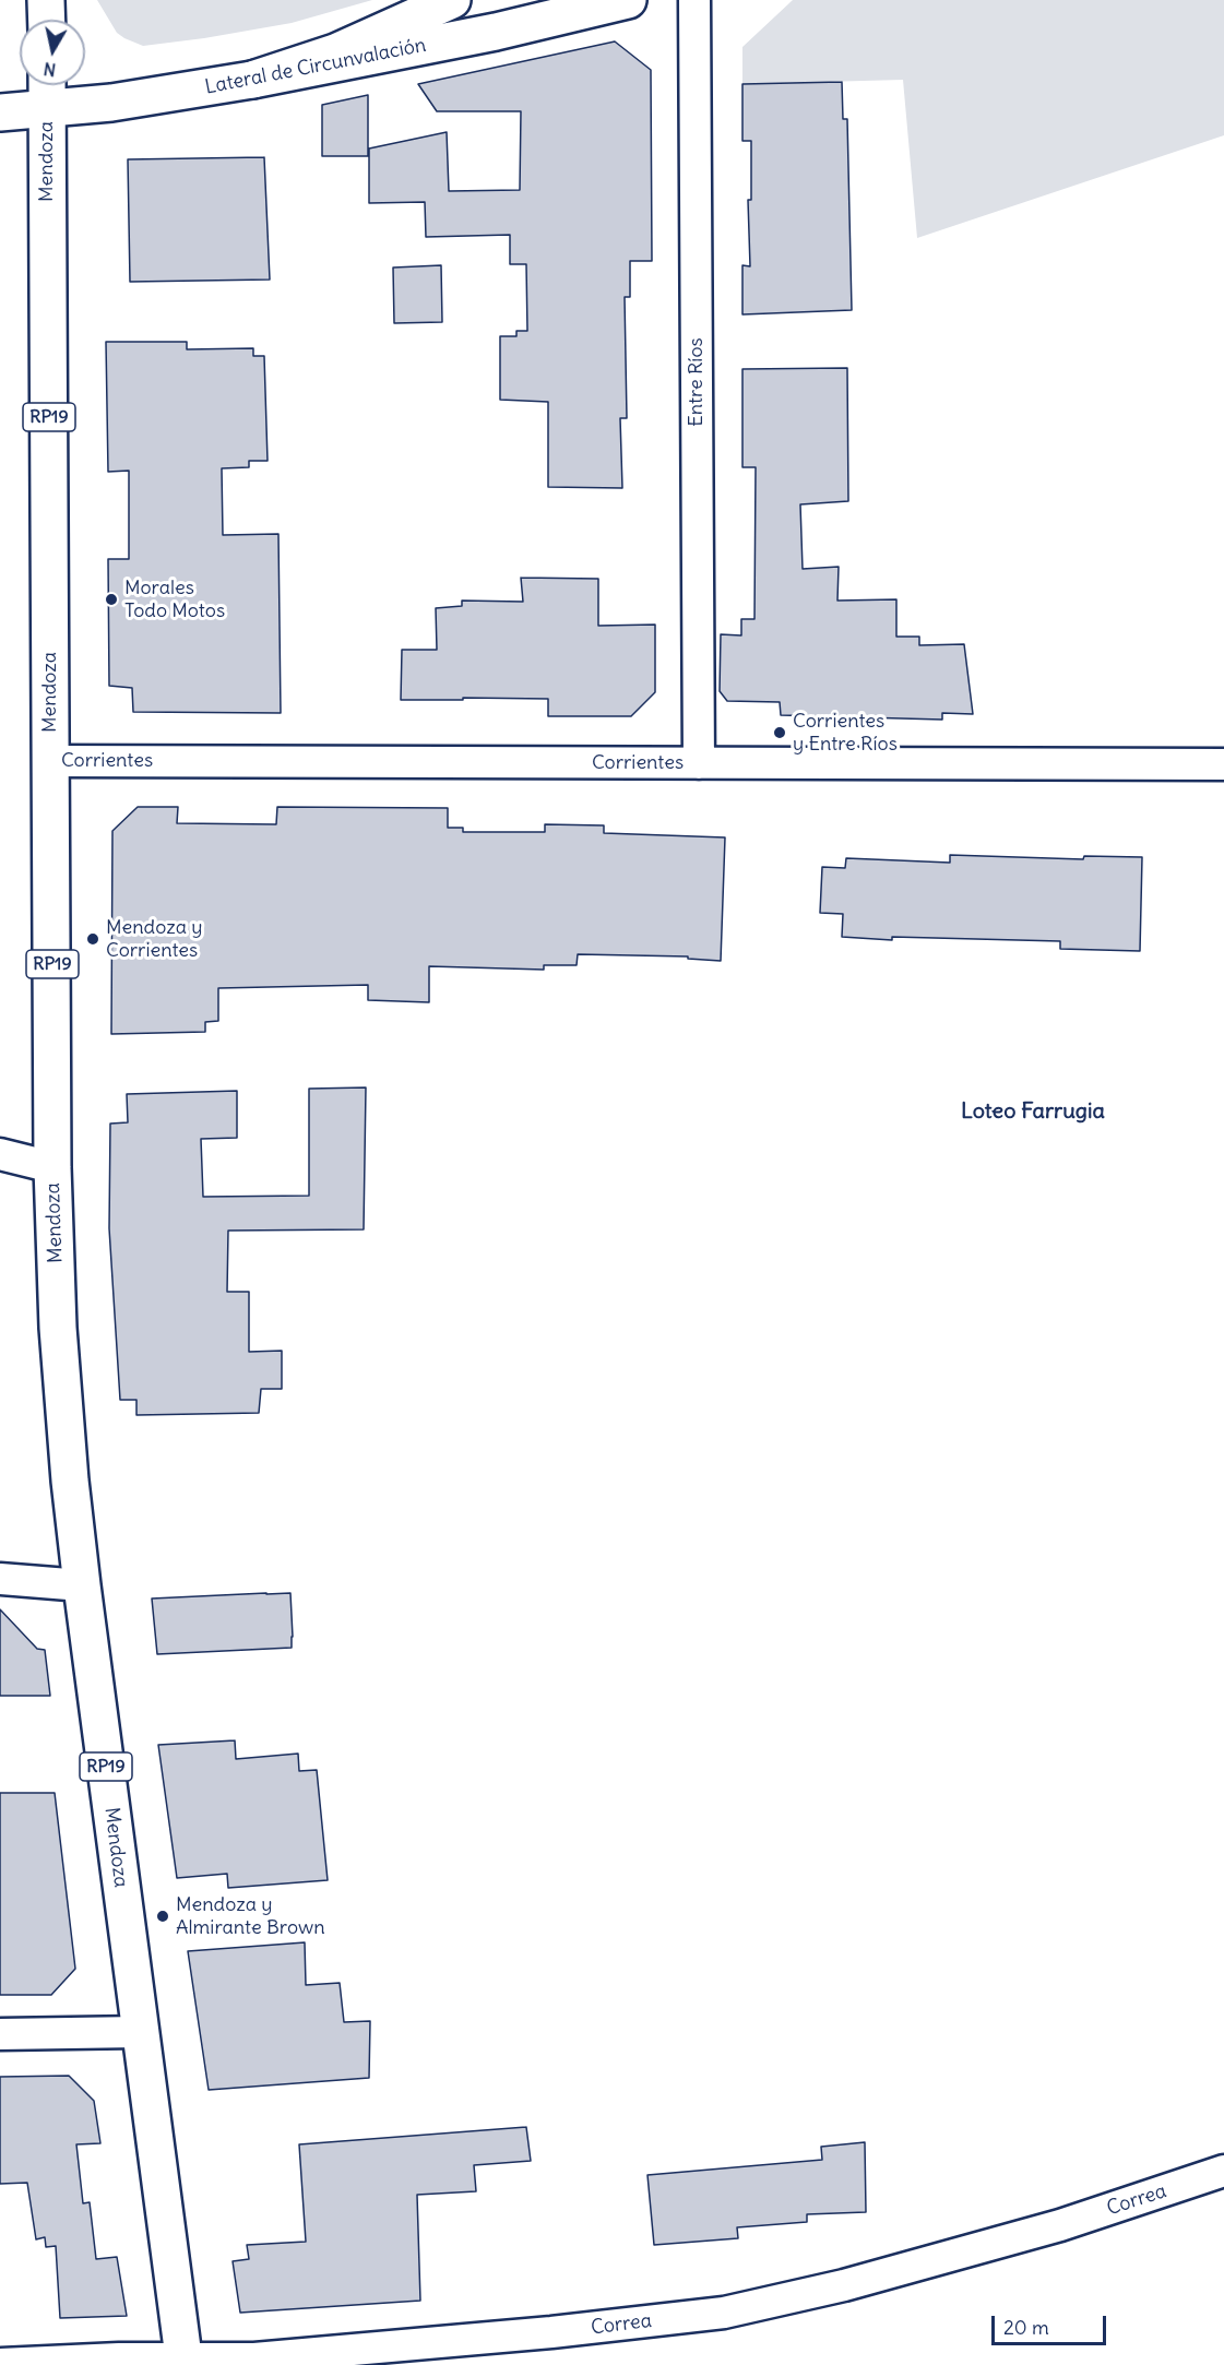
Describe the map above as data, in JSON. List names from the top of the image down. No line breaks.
{"streets":{"main road":["Lateral de Circunvalación","Mendoza","RP19"],"street":["Entre Ríos","Corrientes","Correa"]},"crossings":[["Lateral de Circunvalación","Mendoza"],["Mendoza","Corrientes"],["Mendoza","Correa"],["Entre Ríos","Corrientes"]],"districts":["Loteo Farrugia"],"places":["Morales Todo Motos","Corrientes y Entre Ríos","Mendoza y Corrientes","Mendoza y Almirante Brown"],"scale_bar":"20 m","north":"bottom"}
